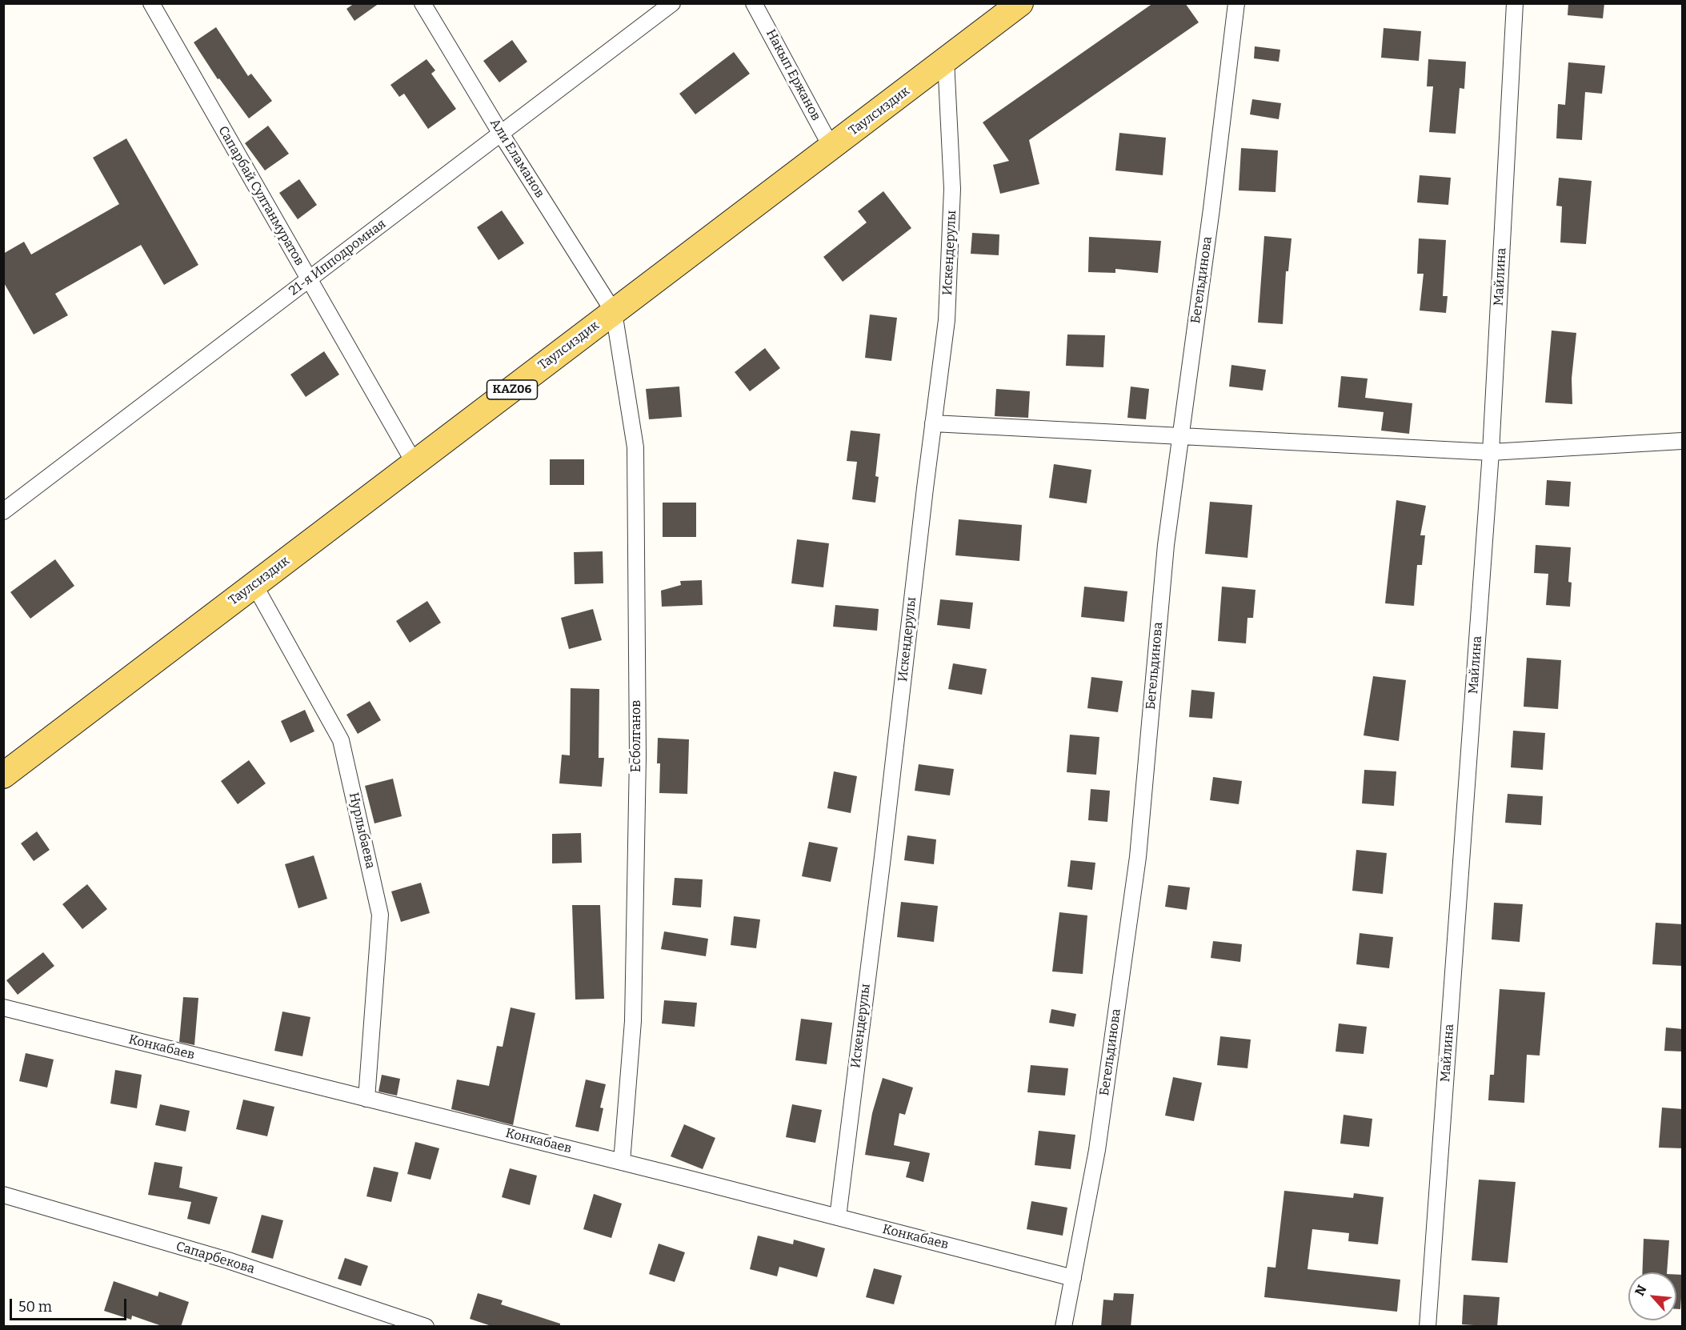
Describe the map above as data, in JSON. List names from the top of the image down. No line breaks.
{"streets":{"main road":["Таулсиздик","KAZ06"],"street":["Накып Ержанов","Али Еламанов","Сапарбай Султанмуратов","Искендерулы","21-я Ипподромная","Майлина","Бегельдинова","Есболганов","Нурлыбаева","Конкабаев","Сапарбекова"]},"crossings":[["Накып Ержанов","Таулсиздик"],["Таулсиздик","Али Еламанов"],["Таулсиздик","Сапарбай Султанмуратов"],["Таулсиздик","Искендерулы"],["Таулсиздик","Есболганов"],["Таулсиздик","Нурлыбаева"],["Али Еламанов","21-я Ипподромная"],["Али Еламанов","Есболганов"],["Сапарбай Султанмуратов","21-я Ипподромная"],["Искендерулы","Конкабаев"],["Бегельдинова","Конкабаев"],["Есболганов","Конкабаев"],["Нурлыбаева","Конкабаев"]],"scale_bar":"50 m","north":"top left"}
